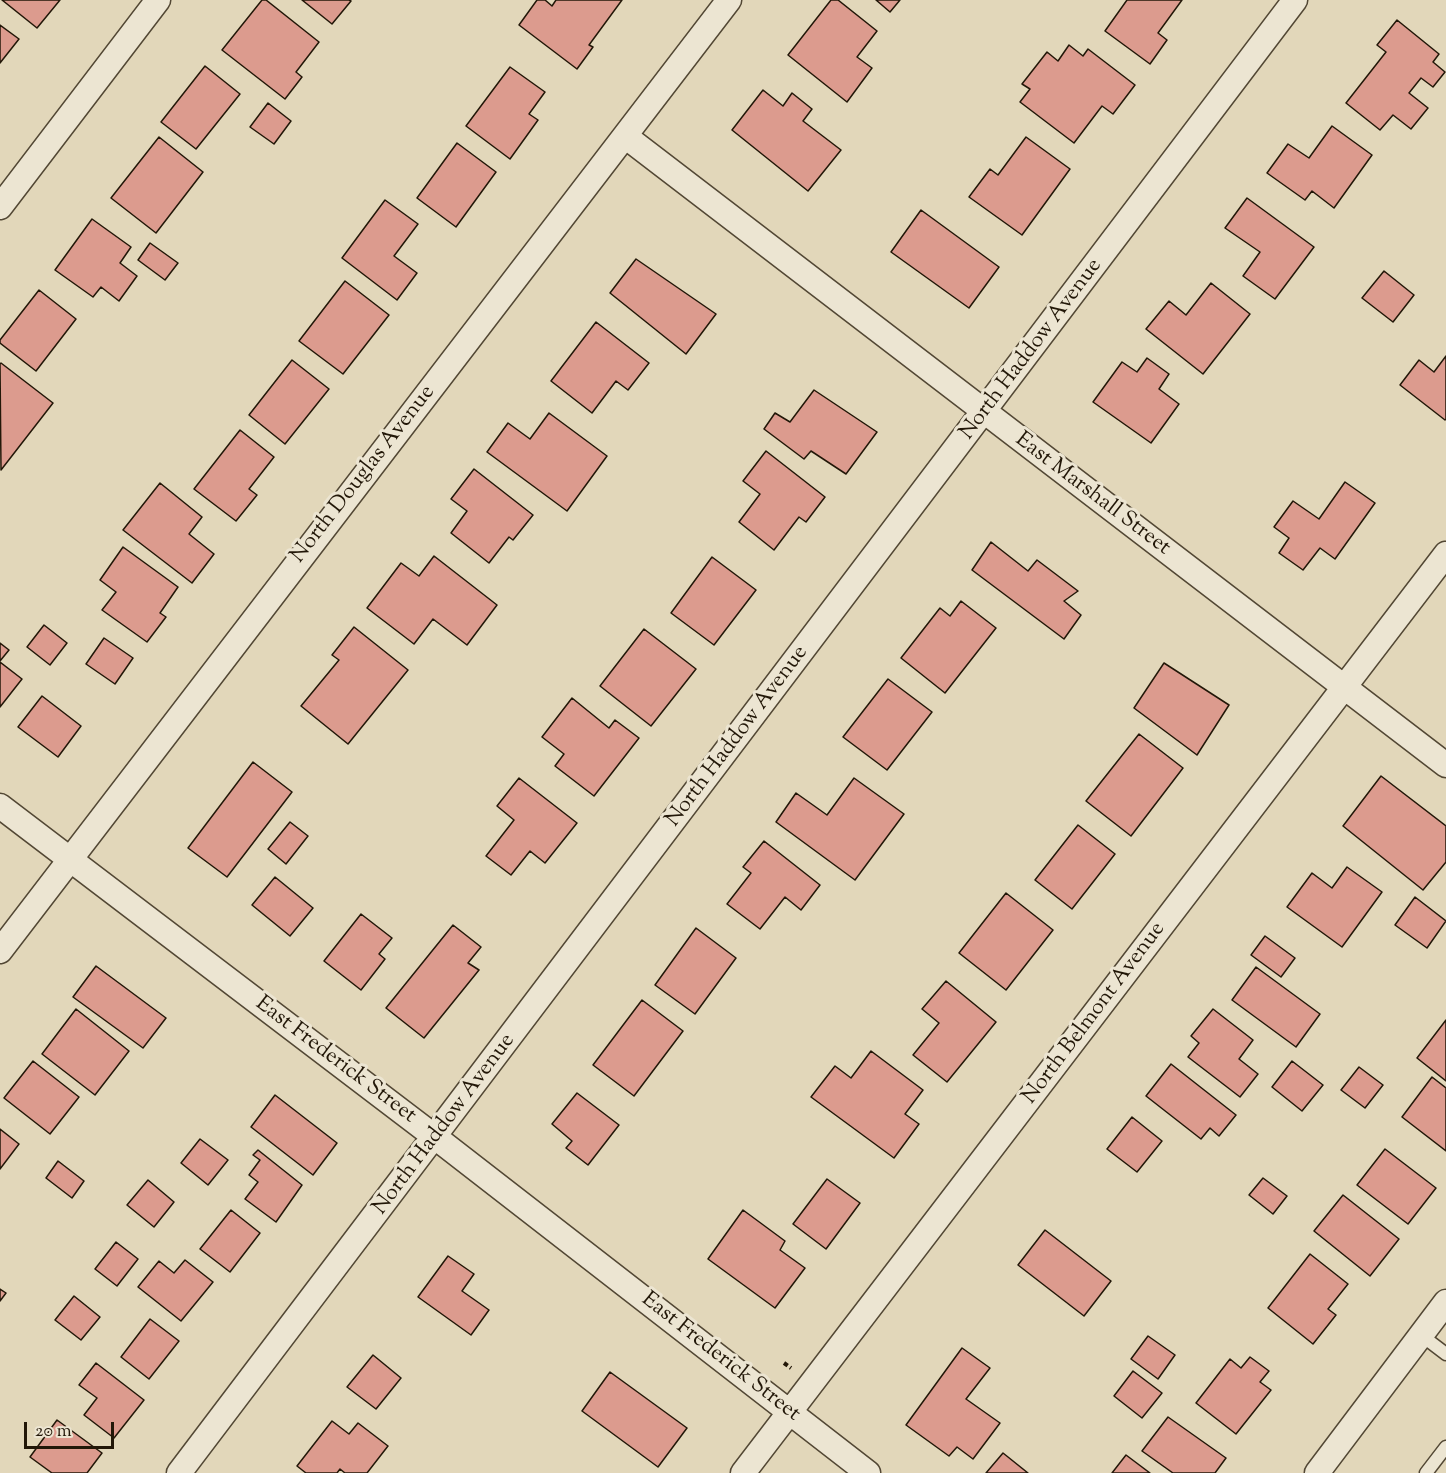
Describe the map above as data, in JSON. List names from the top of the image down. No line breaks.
{"streets":{"street":["North Haddow Avenue","North Douglas Avenue","East Marshall Street","North Belmont Avenue","East Frederick Street"]},"crossings":[["North Haddow Avenue","East Marshall Street"],["North Haddow Avenue","East Frederick Street"],["North Douglas Avenue","East Marshall Street"],["North Douglas Avenue","East Frederick Street"],["East Marshall Street","North Belmont Avenue"],["North Belmont Avenue","East Frederick Street"]],"scale_bar":"20 m"}
